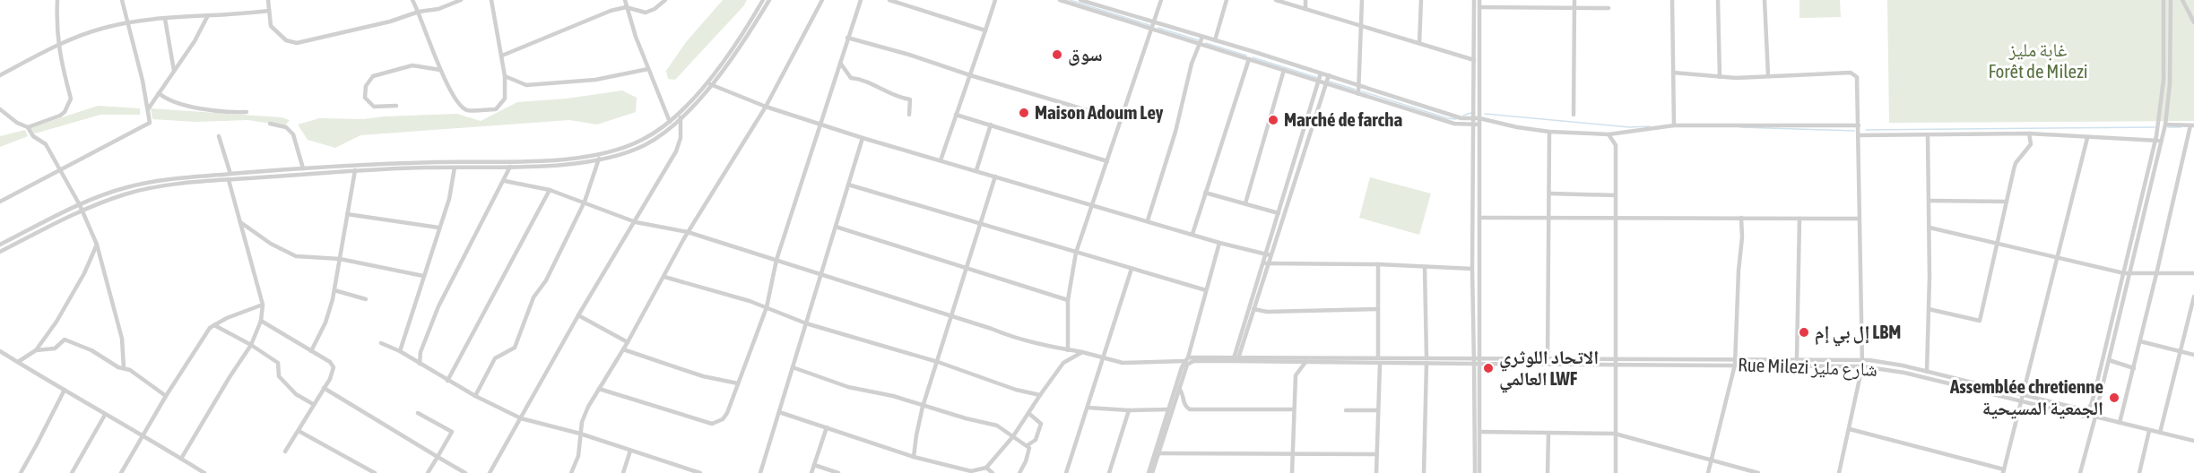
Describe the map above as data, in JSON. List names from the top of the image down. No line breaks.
{"streets":{"street":["Rue Milezi شارع مليز"]},"parks":["غابة مليز Forêt de Milezi"],"places":["سوق","Maison Adoum Ley","Marché de farcha","إل بي إم LBM","الاتحاد اللوثري العالمي LWF","Assemblée chretienne الجمعية المسيحية"]}
